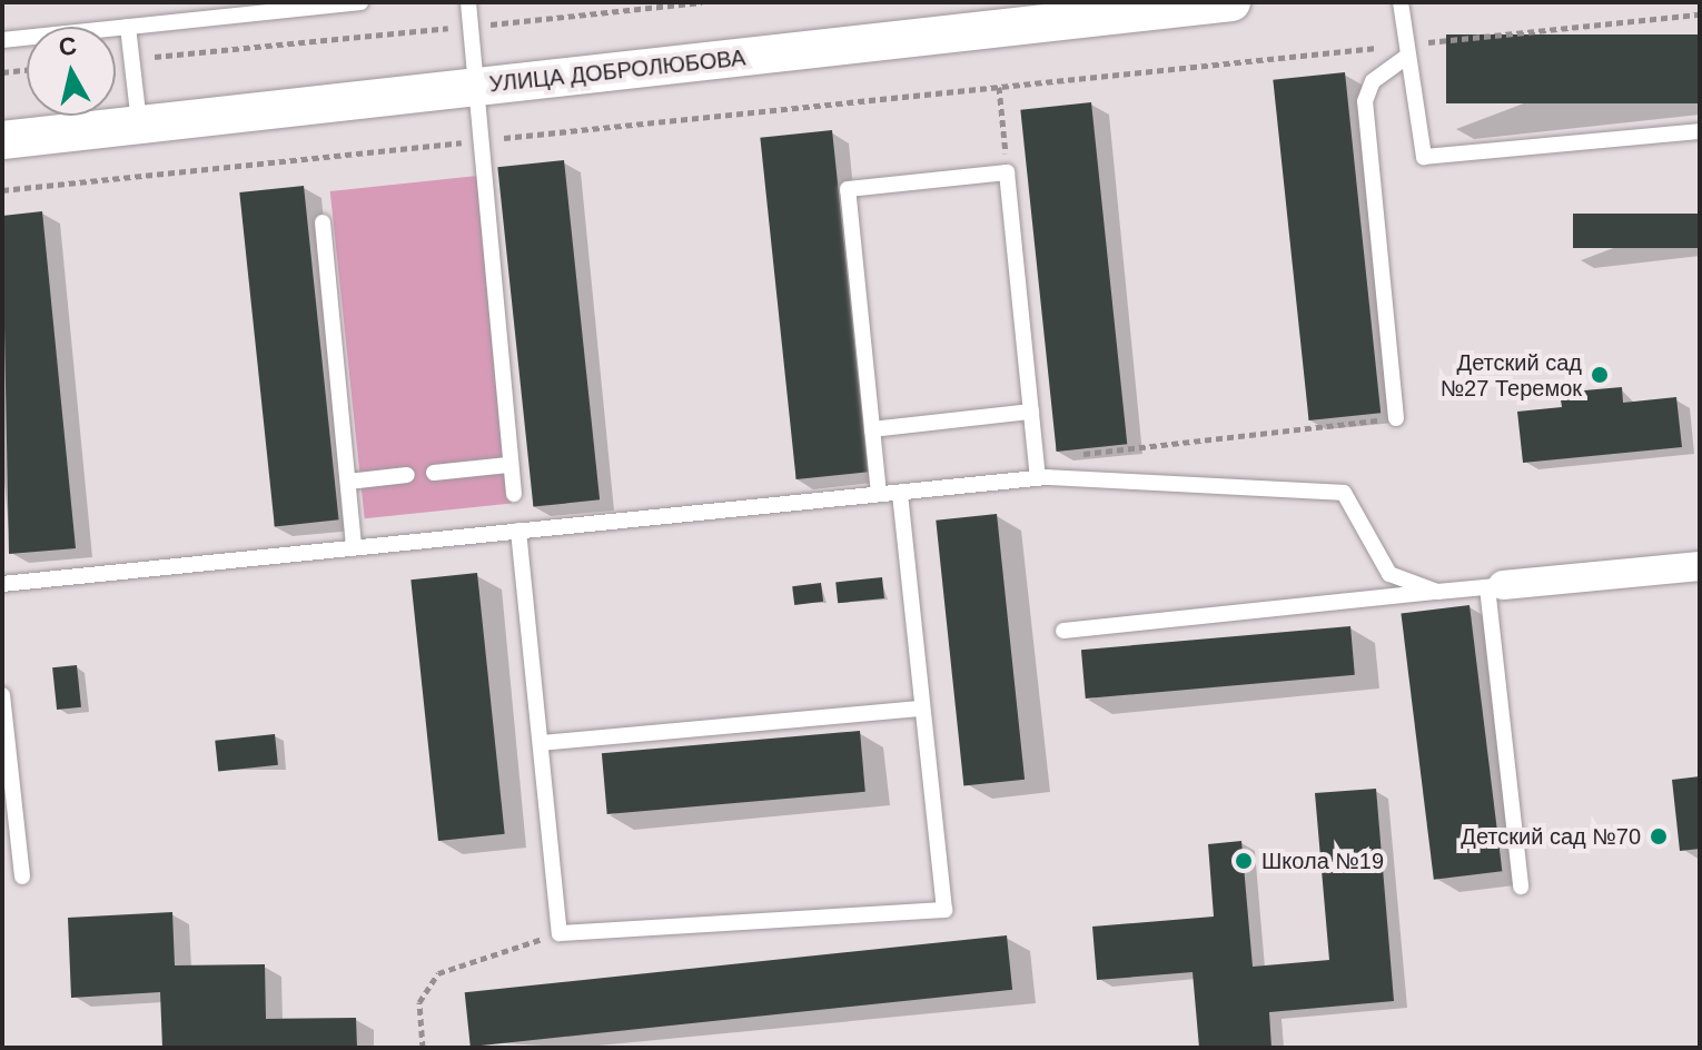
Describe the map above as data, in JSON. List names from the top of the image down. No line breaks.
{"streets":{"street":["УЛИЦА ДОБРОЛЮБОВА"]},"places":["Детский сад №27 Теремок","Детский сад №70","Школа №19"],"north":"top"}
